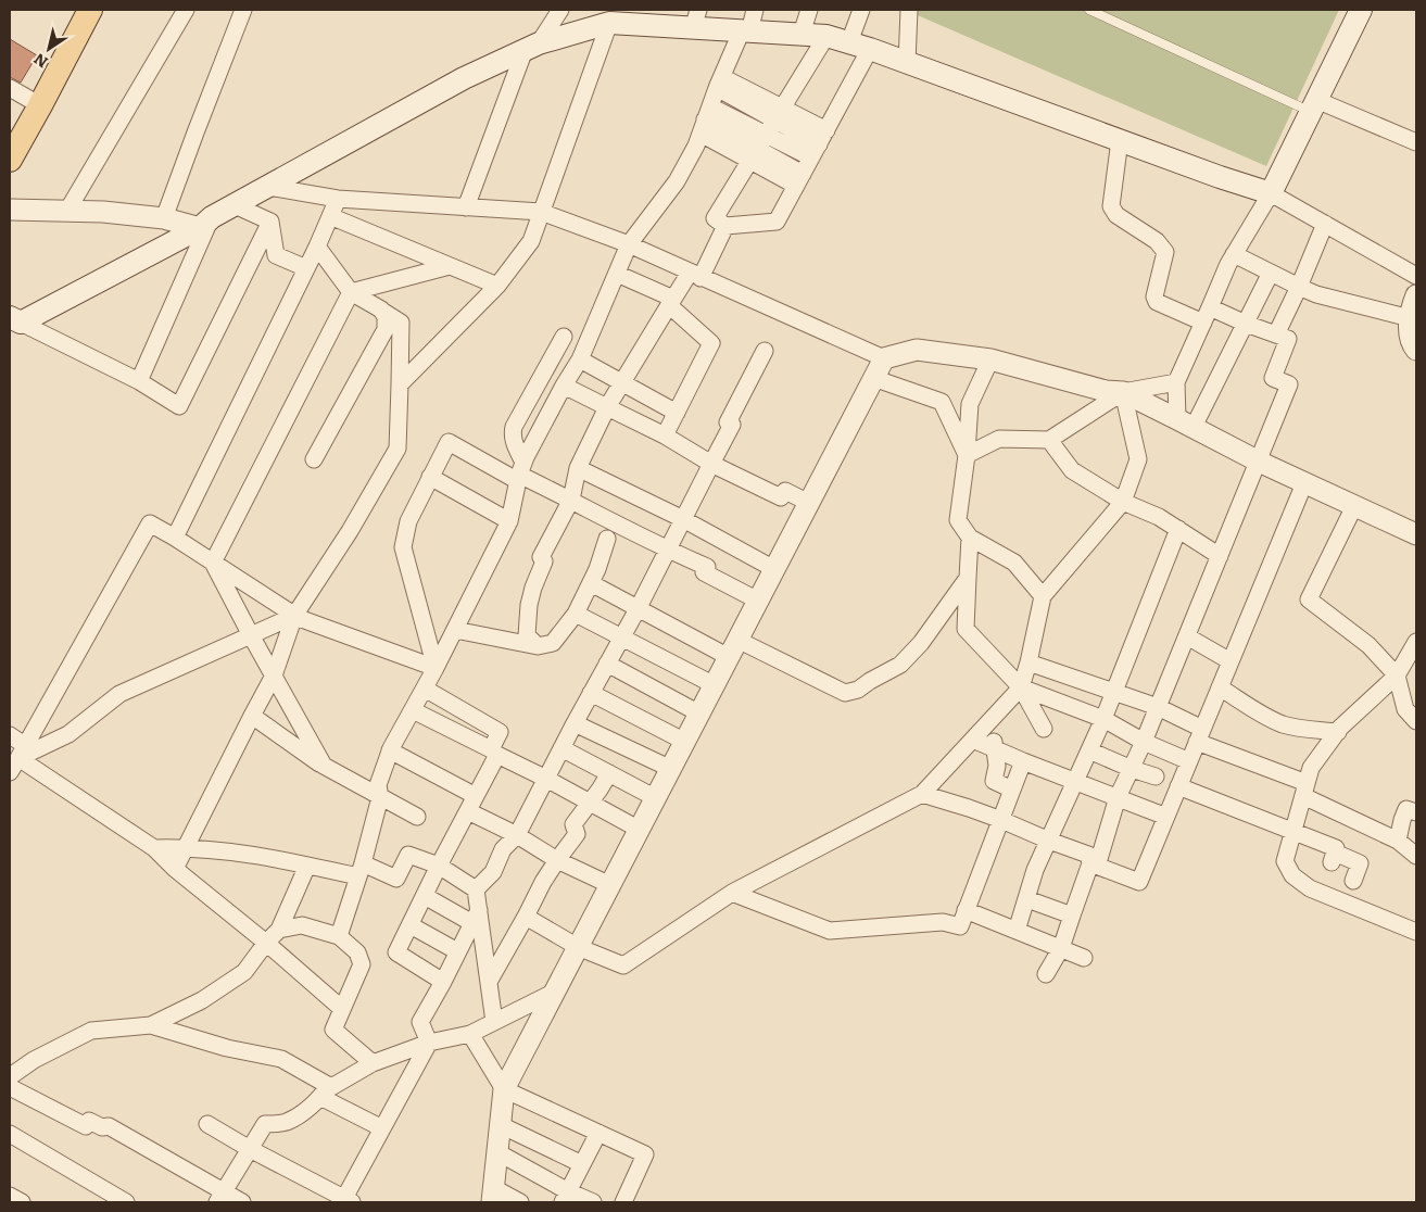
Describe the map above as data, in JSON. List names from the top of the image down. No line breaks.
{"north":"bottom left"}
